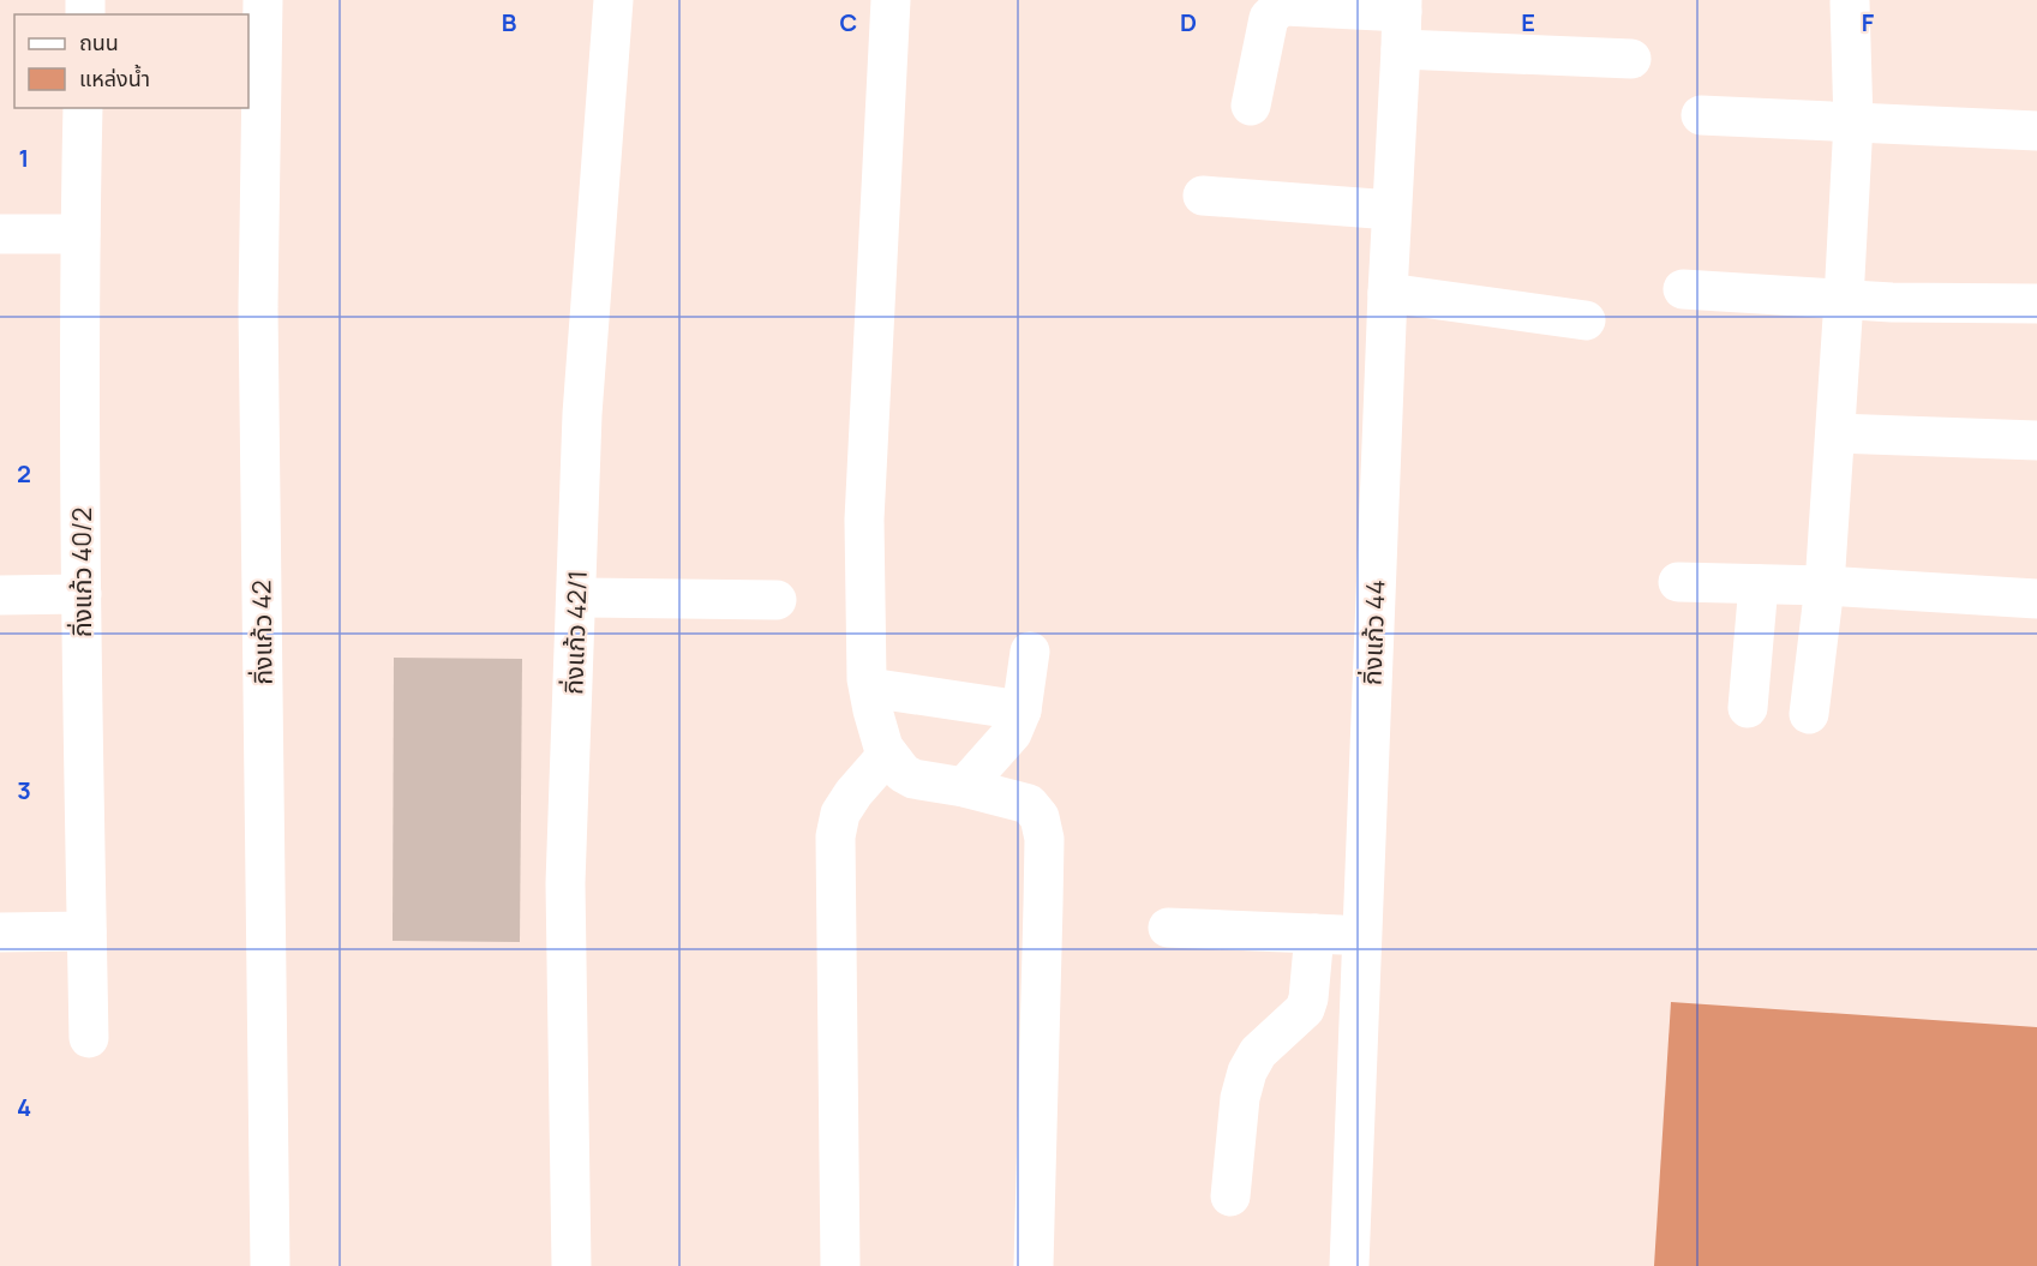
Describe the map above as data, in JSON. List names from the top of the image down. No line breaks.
{"streets":{"street":["กิ่งแก้ว 40/2","กิ่งแก้ว 42","กิ่งแก้ว 42/1","กิ่งแก้ว 44"]},"legend":["ถนน","แหล่งน้ำ"],"grid":{"columns":["B","C","D","E","F"],"rows":["1","2","3","4"]}}
